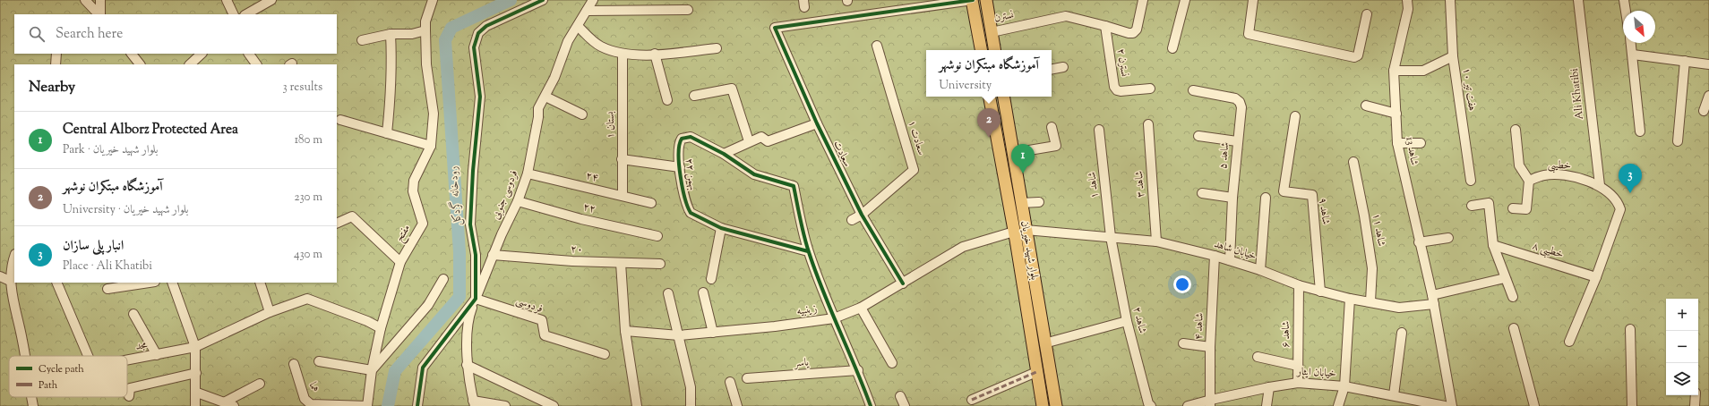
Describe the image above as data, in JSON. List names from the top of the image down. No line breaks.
{"streets":{"main road":["بلوار شهید خیریان"],"street":["نسترن","نسترن ۲","هفت تیر ۱۰","Ali Khatibi","بستان ۱","سعادت ۱","شاهد 13","سعادت","شاهد ۵","خطیبی","۲۲ بهمن","۲۴","شاهد ۳","شاهد ۱","فردوسی جنوبی","۲۲","شاهد ۹","شاهد ۱۱","مفتح","۲۰","خیابان شاهد","خطیبی ۸","فردوسی","زینبیه","شاهد ۲","شاهد ۴","شاهد ۶","مجد","یاسر","خیابان ایثار","هما"]},"crossings":[["نسترن","نسترن ۲"],["Ali Khatibi","خطیبی"],["بستان ۱","۲۲ بهمن"],["بستان ۱","۲۴"],["سعادت ۱","سعادت"],["شاهد 13","خیابان شاهد"],["سعادت","زینبیه"],["شاهد ۵","خیابان شاهد"],["۲۲ بهمن","زینبیه"],["۲۲ بهمن","یاسر"],["۲۴","فردوسی جنوبی"],["شاهد ۳","خیابان شاهد"],["شاهد ۱","خیابان شاهد"],["شاهد ۱","شاهد ۲"],["فردوسی جنوبی","۲۲"],["فردوسی جنوبی","۲۰"],["فردوسی جنوبی","فردوسی"],["شاهد ۹","خیابان شاهد"],["شاهد ۱۱","خیابان شاهد"],["مفتح","مجد"],["مفتح","هما"],["بلوار شهید خیریان","خیابان شاهد"],["بلوار شهید خیریان","زینبیه"],["خیابان شاهد","شاهد ۲"],["خیابان شاهد","شاهد ۴"],["خیابان شاهد","شاهد ۶"],["شاهد ۴","خیابان ایثار"],["شاهد ۶","خیابان ایثار"]],"water":["رودخانه گردکل"],"legend":["Cycle path","Path"],"north":"bottom right","page":{"search":"Search here","popup":["آموزشگاه مبتکران نوشهر","University"],"heading":["Nearby","3 results"],"pins":["2","1","3"],"list":[{"mark":"1","name":"Central Alborz Protected Area","note":"Park · بلوار شهید خیریان","value":"180 m"},{"mark":"2","name":"آموزشگاه مبتکران نوشهر","note":"University · بلوار شهید خیریان","value":"230 m"},{"mark":"3","name":"انبار پلی سازان","note":"Place · Ali Khatibi","value":"430 m"}],"map_buttons":["+","−"]}}
